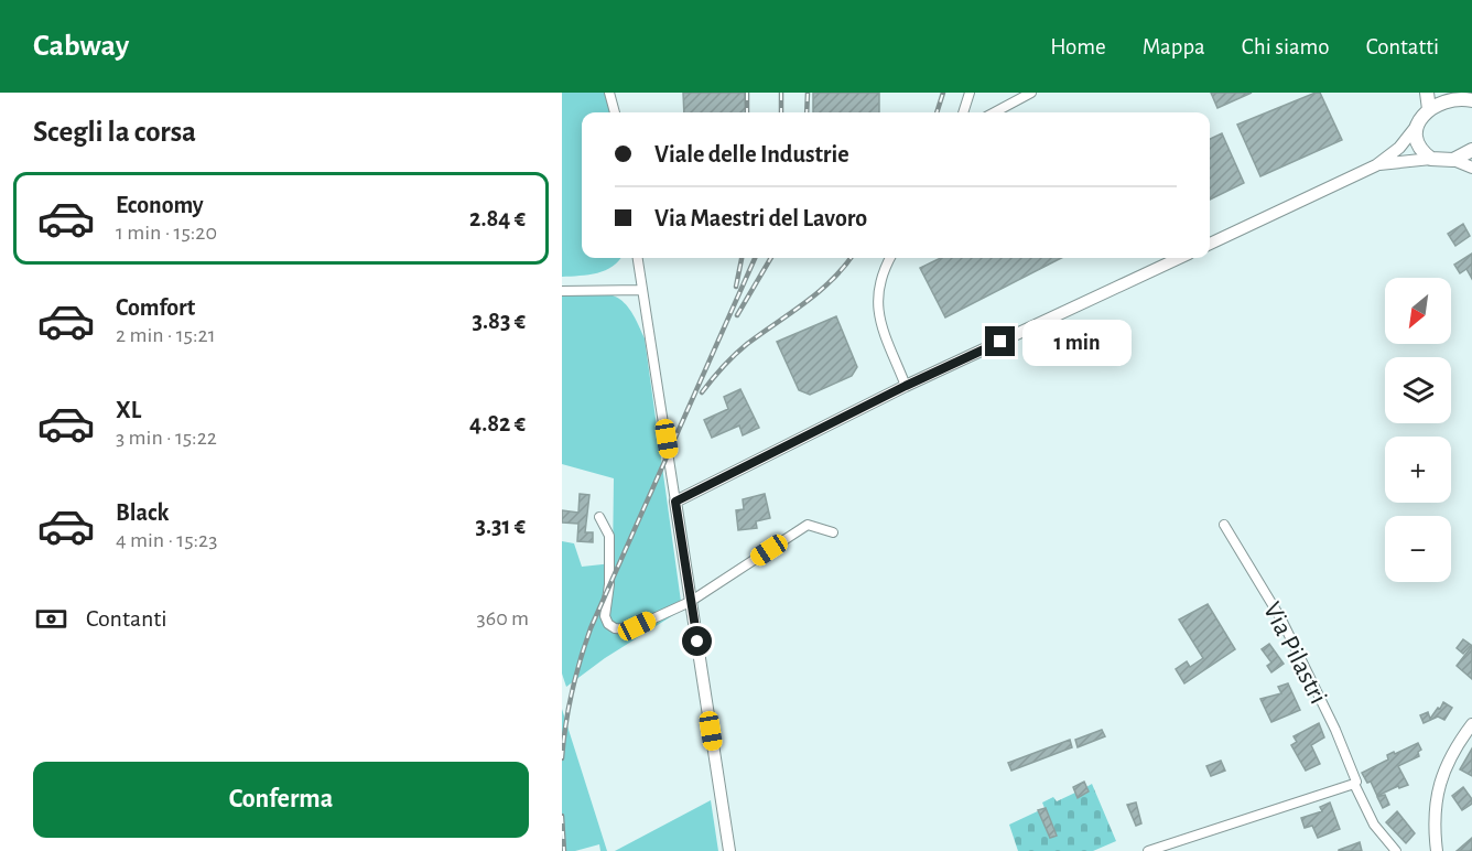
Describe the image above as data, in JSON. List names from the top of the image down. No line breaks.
{"streets":{"street":["Via Pilastri"]},"north":"bottom left","page":{"header":"Cabway","nav":["Home","Mappa","Chi siamo","Contatti"],"heading":"Scegli la corsa","banner":["Viale delle Industrie","Via Maestri del Lavoro"],"list":[{"name":"Economy","note":"1 min · 15:20","value":"2.84 €"},{"name":"Comfort","note":"2 min · 15:21","value":"3.83 €"},{"name":"XL","note":"3 min · 15:22","value":"4.82 €"},{"name":"Black","note":"4 min · 15:23","value":"3.31 €"}],"map_buttons":["+","−"],"bubble":"1 min","pay":["Contanti","360 m"],"buttons":"Conferma"}}
